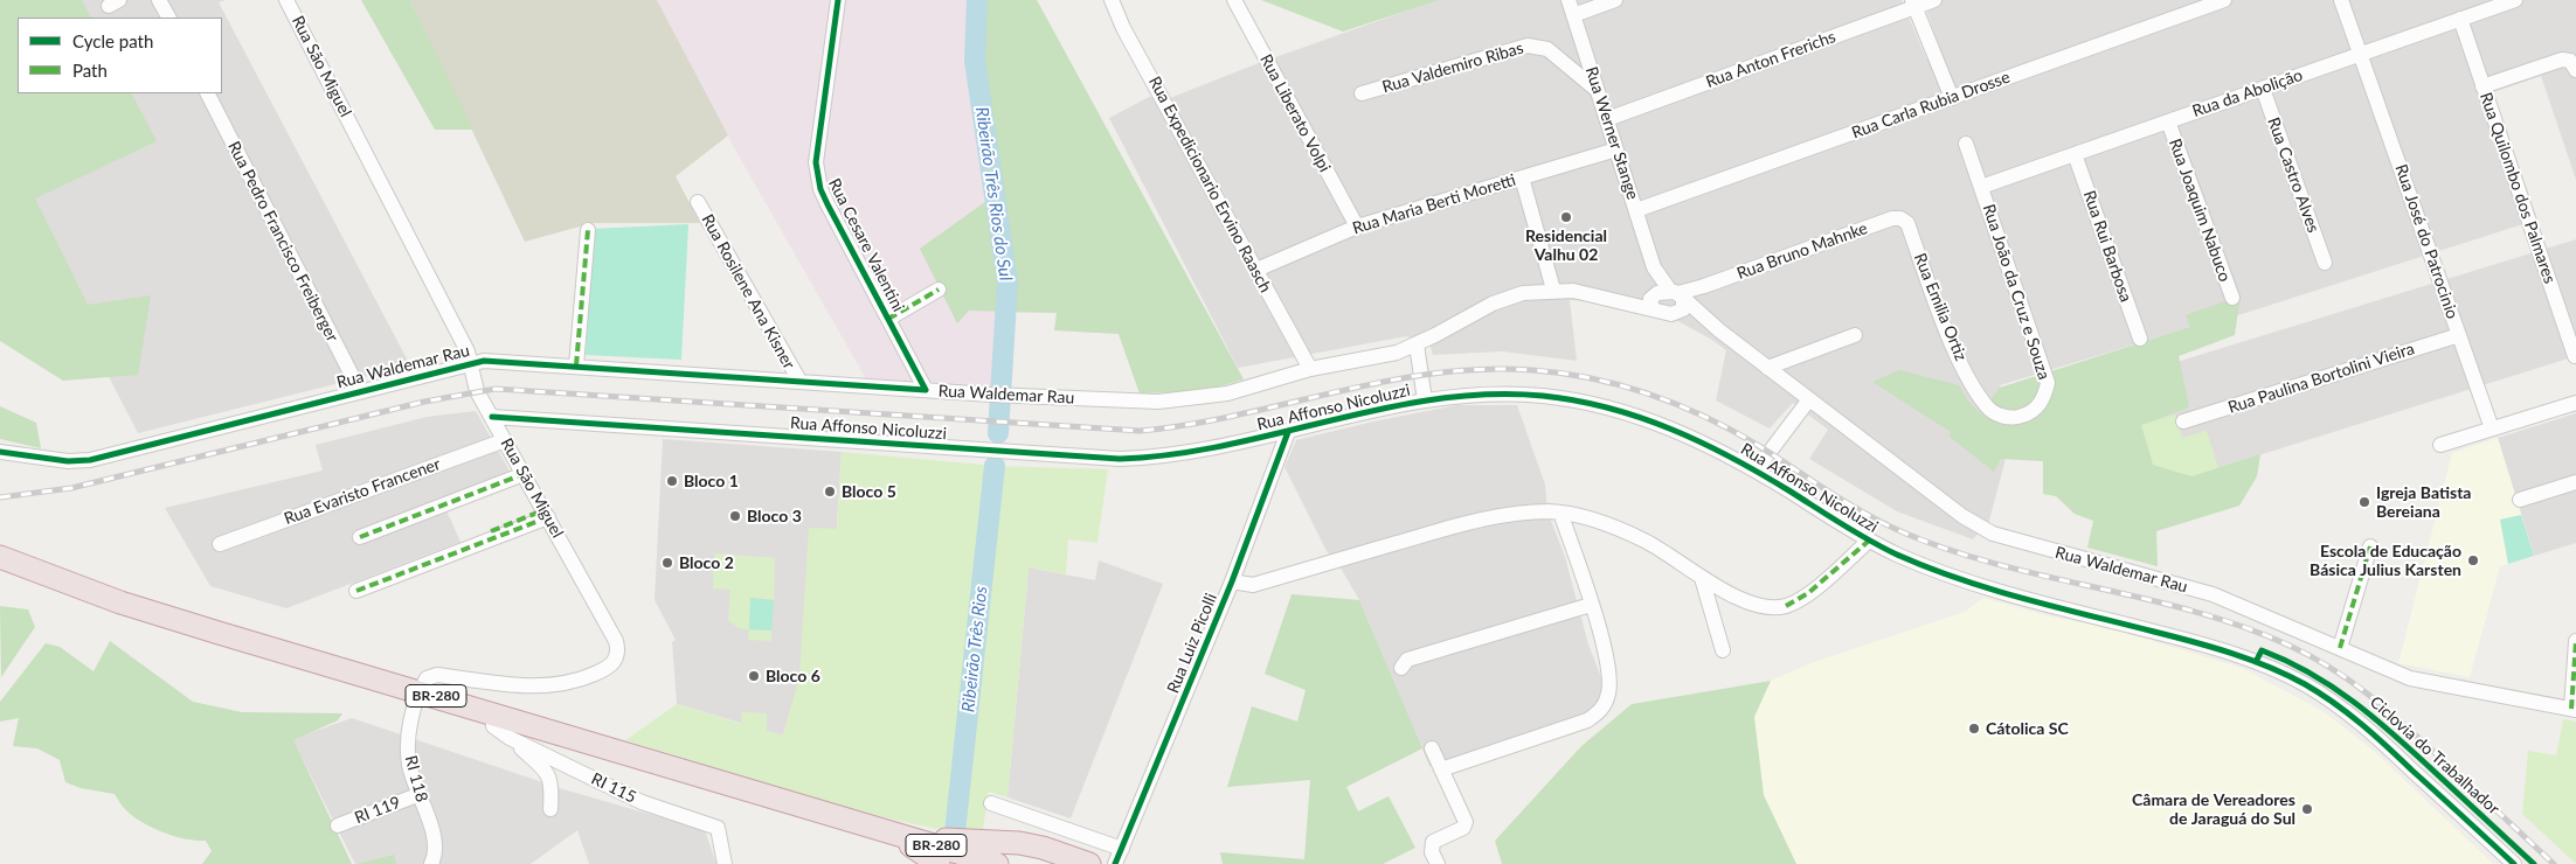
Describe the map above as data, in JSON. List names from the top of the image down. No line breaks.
{"streets":{"highway":["BR-280"],"street":["Rua Anton Frerichs","Rua São Miguel","Rua Valdemiro Ribas","Rua da Abolição","Rua Carla Rubia Drosse","Rua Liberato Volpi","Rua Werner Stange","Rua Castro Alves","Rua Expedicionario Ervino Raasch","Rua Quilombo dos Palmares","Rua Maria Berti Moretti","Rua Joaquim Nabuco","Rua Pedro Francisco Freiberger","Rua José do Patrocinio","Rua Cesare Valentini","Rua Rui Barbosa","Rua Bruno Mahnke","Rua Rosilene Ana Kisner","Rua João da Cruz e Souza","Rua Emilia Ortiz","Rua Waldemar Rau","Rua Paulina Bortolini Vieira","Rua Affonso Nicoluzzi","Rua Evaristo Francener","Rua Luiz Picolli","RI 118","RI 115","RI 119"],"cycle path":["Ciclovia do Trabalhador"]},"crossings":[["Rua Anton Frerichs","Rua Werner Stange"],["Rua São Miguel","Rua Waldemar Rau"],["Rua São Miguel","Rua Affonso Nicoluzzi"],["Rua São Miguel","Rua Evaristo Francener"],["Rua São Miguel","BR-280"],["Rua São Miguel","RI 118"],["Rua Valdemiro Ribas","Rua Werner Stange"],["Rua da Abolição","Rua Castro Alves"],["Rua da Abolição","Rua Quilombo dos Palmares"],["Rua da Abolição","Rua Joaquim Nabuco"],["Rua da Abolição","Rua José do Patrocinio"],["Rua da Abolição","Rua Rui Barbosa"],["Rua da Abolição","Rua João da Cruz e Souza"],["Rua Carla Rubia Drosse","Rua Werner Stange"],["Rua Liberato Volpi","Rua Maria Berti Moretti"],["Rua Werner Stange","Rua Maria Berti Moretti"],["Rua Werner Stange","Rua Bruno Mahnke"],["Rua Werner Stange","Rua Waldemar Rau"],["Rua Expedicionario Ervino Raasch","Rua Maria Berti Moretti"],["Rua Expedicionario Ervino Raasch","Rua Waldemar Rau"],["Rua Pedro Francisco Freiberger","Rua Waldemar Rau"],["Rua José do Patrocinio","Rua Paulina Bortolini Vieira"],["Rua Cesare Valentini","Rua Waldemar Rau"],["Rua Bruno Mahnke","Rua Emilia Ortiz"],["Rua Bruno Mahnke","Rua Waldemar Rau"],["Rua Rosilene Ana Kisner","Rua Waldemar Rau"],["Rua João da Cruz e Souza","Rua Emilia Ortiz"],["Rua Affonso Nicoluzzi","Rua Luiz Picolli"],["BR-280","RI 118"],["BR-280","RI 115"],["RI 118","RI 119"]],"water":["Ribeirão Três Rios do Sul","Ribeirão Três Rios"],"places":["Residencial Valhu 02","Bloco 1","Bloco 5","Igreja Batista Bereiana","Bloco 3","Escola de Educação Básica Julius Karsten","Bloco 2","Bloco 6","Cátolica SC","Câmara de Vereadores de Jaraguá do Sul"],"legend":["Cycle path","Path"]}
